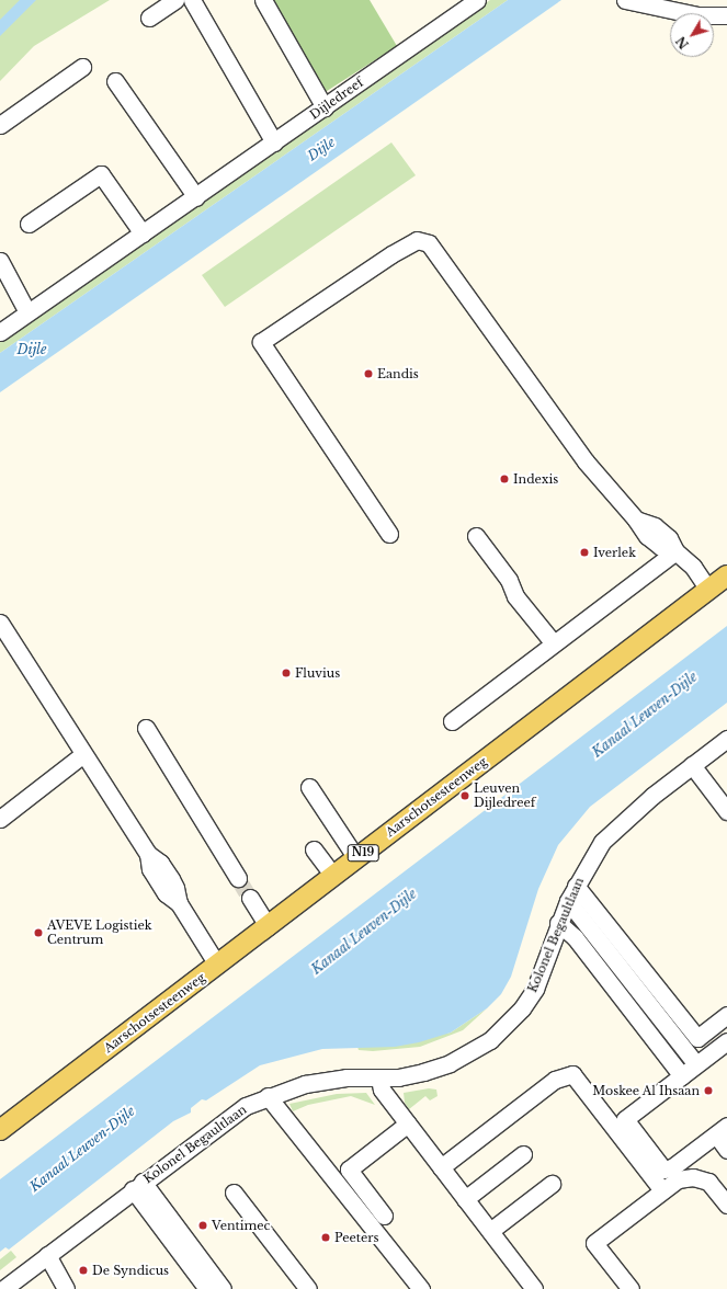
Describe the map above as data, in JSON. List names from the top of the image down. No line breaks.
{"streets":{"main road":["Aarschotsesteenweg","N19"],"street":["Dijledreef","Kolonel Begaultlaan"]},"water":["Dijle","Kanaal Leuven-Dijle"],"places":["Eandis","Indexis","Iverlek","Fluvius","Leuven Dijledreef","AVEVE Logistiek Centrum","Moskee Al Ihsaan","Ventimec","Peeters","De Syndicus"],"north":"bottom left"}
